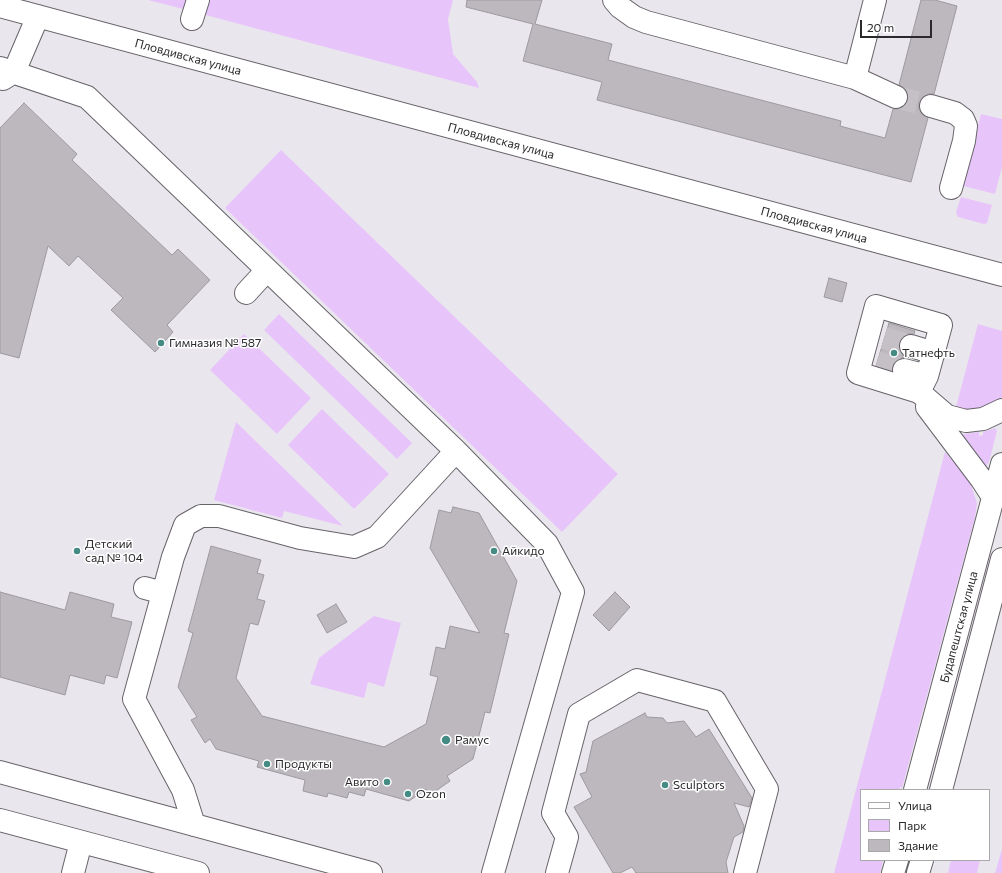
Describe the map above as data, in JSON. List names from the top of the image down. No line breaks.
{"streets":{"street":["Пловдивская улица","Будапештская улица"]},"places":["Гимназия № 587","Татнефть","Детский сад № 104","Айкидо","Рамус","Продукты","Авито","Sculptors","Ozon"],"legend":["Улица","Парк","Здание"],"scale_bar":"20 m"}
